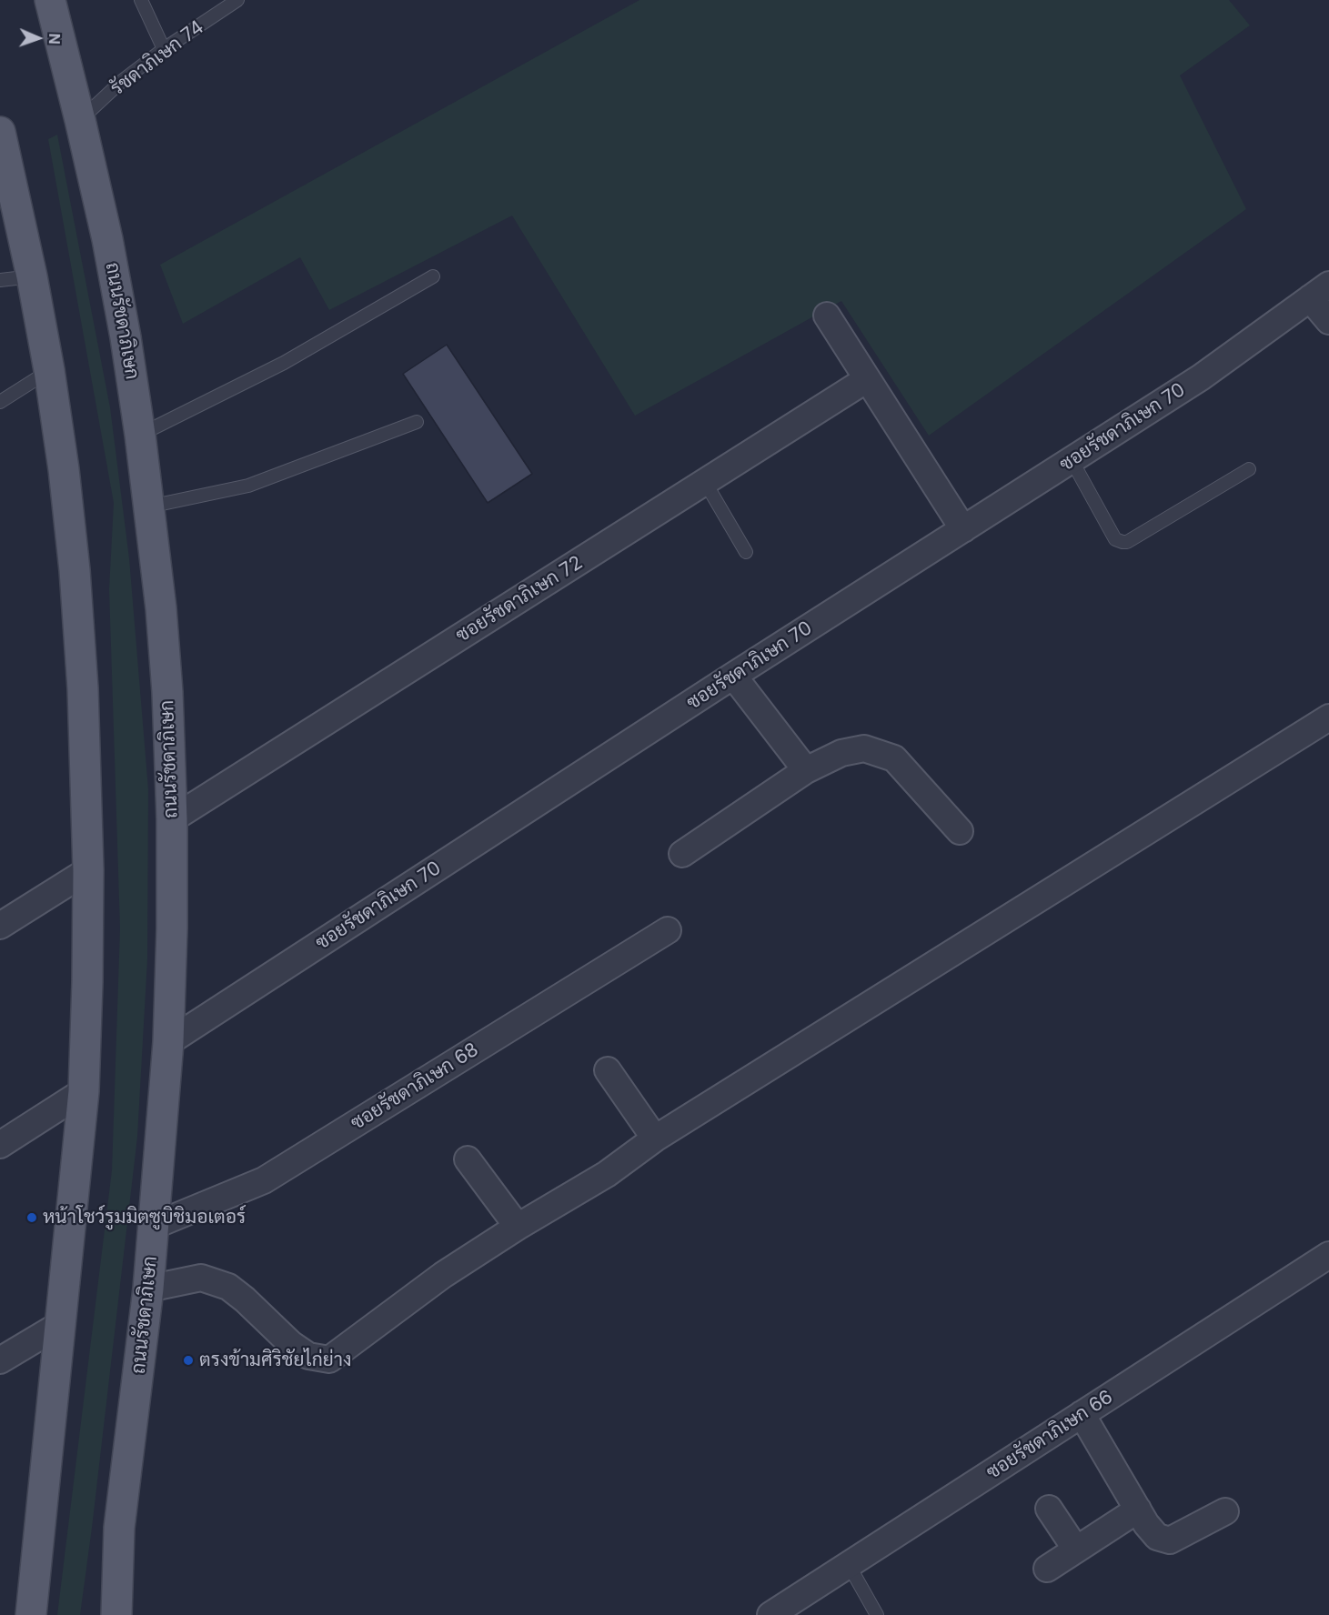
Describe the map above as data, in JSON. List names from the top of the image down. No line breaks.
{"streets":{"main road":["ถนนรัชดาภิเษก"],"street":["ซอยรัชดาภิเษก 70","ซอยรัชดาภิเษก 72","ซอยรัชดาภิเษก 68","ซอยรัชดาภิเษก 66"],"lane":["รัชดาภิเษก 74"]},"crossings":[["รัชดาภิเษก 74","ถนนรัชดาภิเษก"],["ถนนรัชดาภิเษก","ซอยรัชดาภิเษก 70"],["ถนนรัชดาภิเษก","ซอยรัชดาภิเษก 72"],["ถนนรัชดาภิเษก","ซอยรัชดาภิเษก 68"]],"places":["หน้าโชว์รูมมิตซูบิชิมอเตอร์","ตรงข้ามศิริชัยไก่ย่าง"],"north":"right"}
